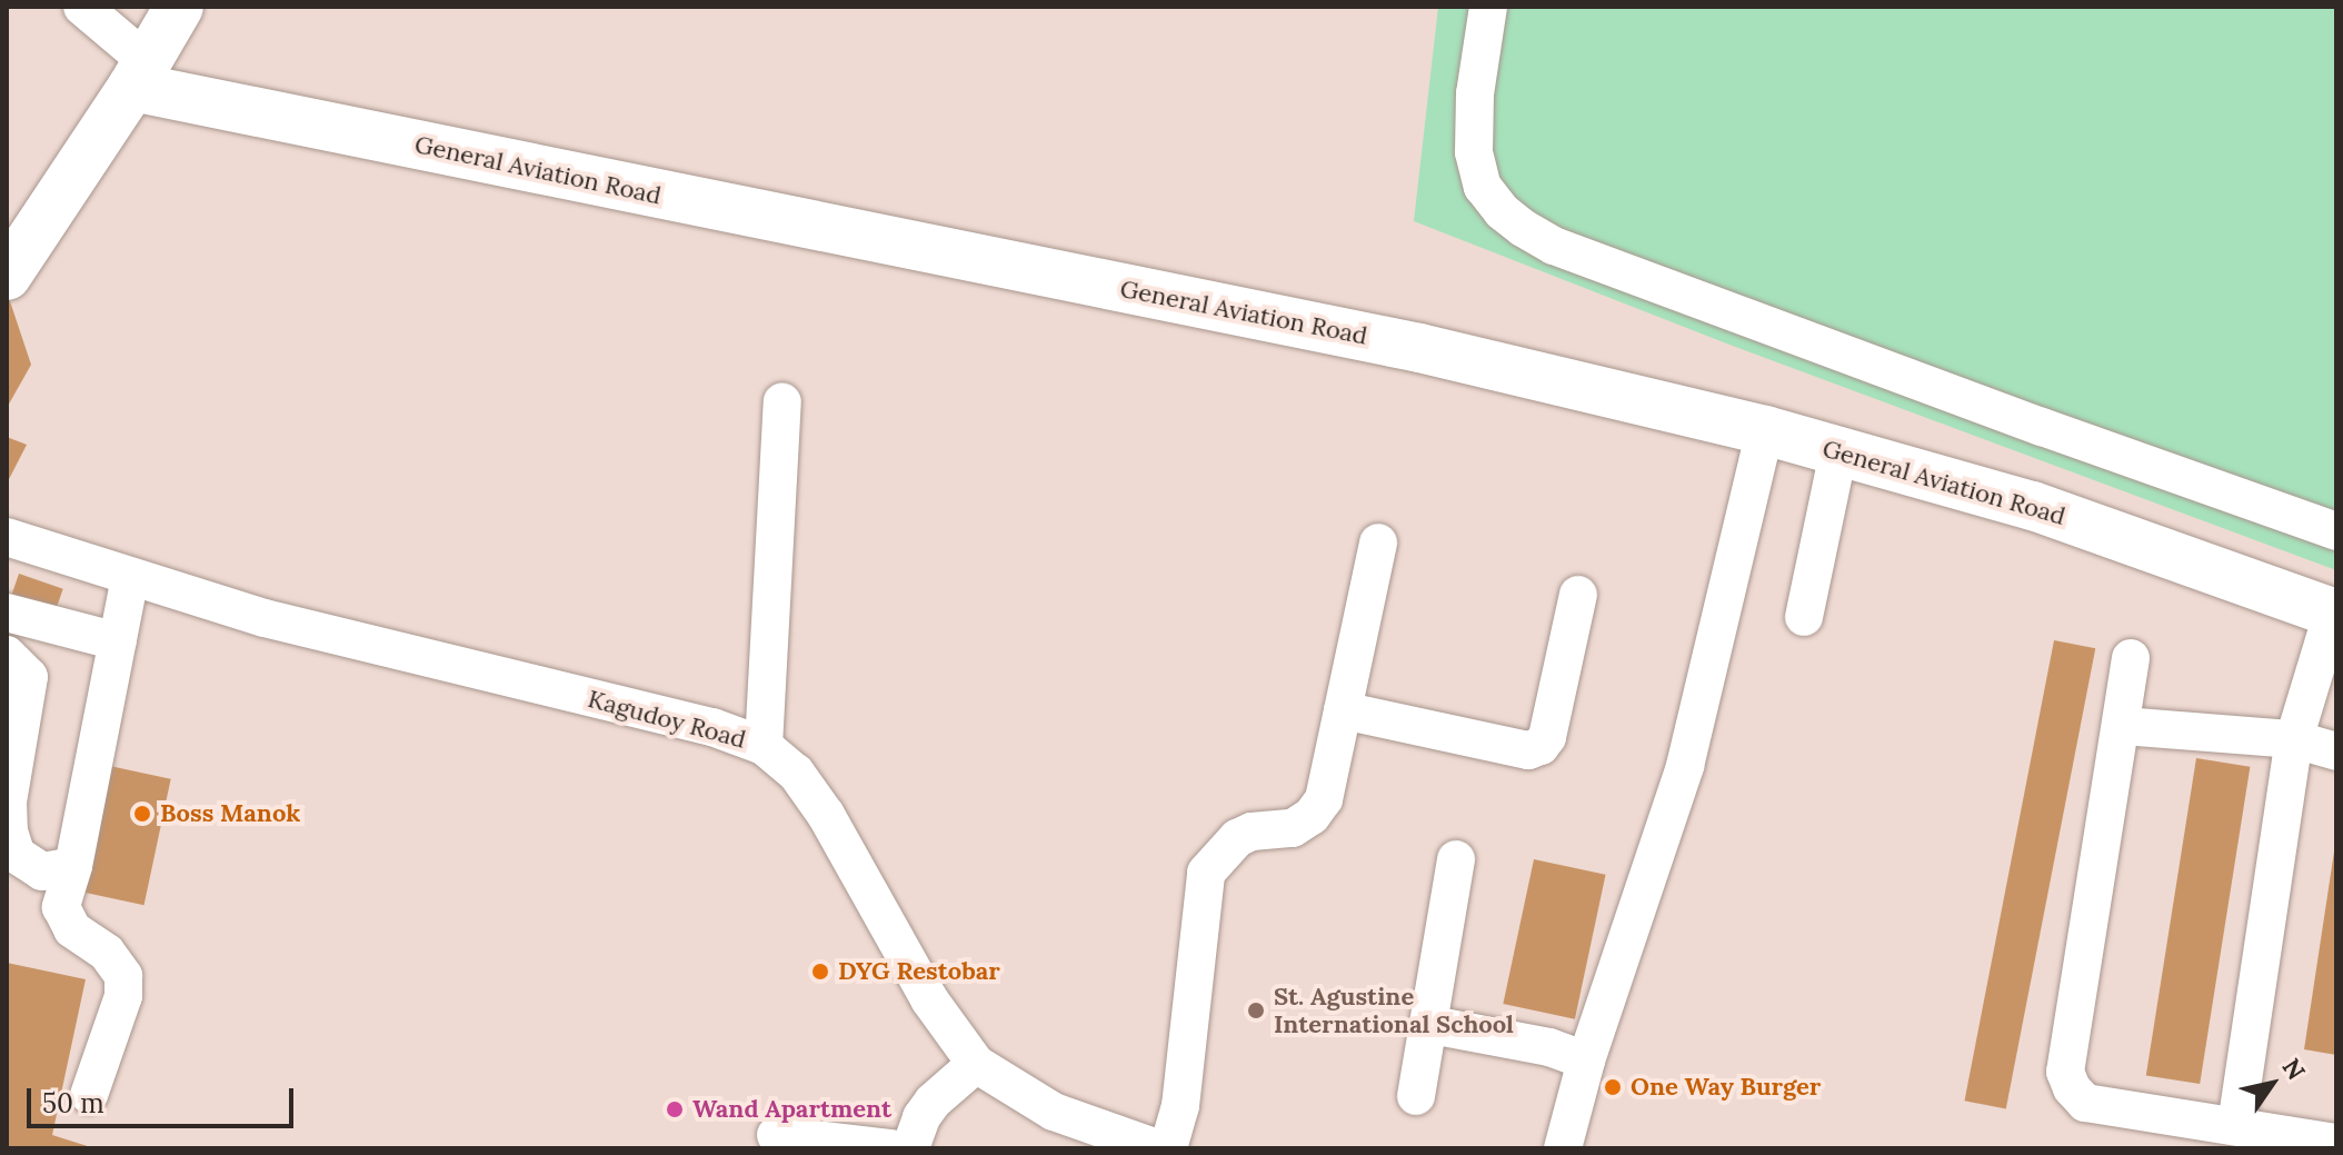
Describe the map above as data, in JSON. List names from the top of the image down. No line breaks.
{"streets":{"main road":["General Aviation Road"],"street":["Kagudoy Road"]},"places":["Boss Manok","DYG Restobar","St. Agustine International School","One Way Burger","Wand Apartment"],"scale_bar":"50 m","north":"top right"}
